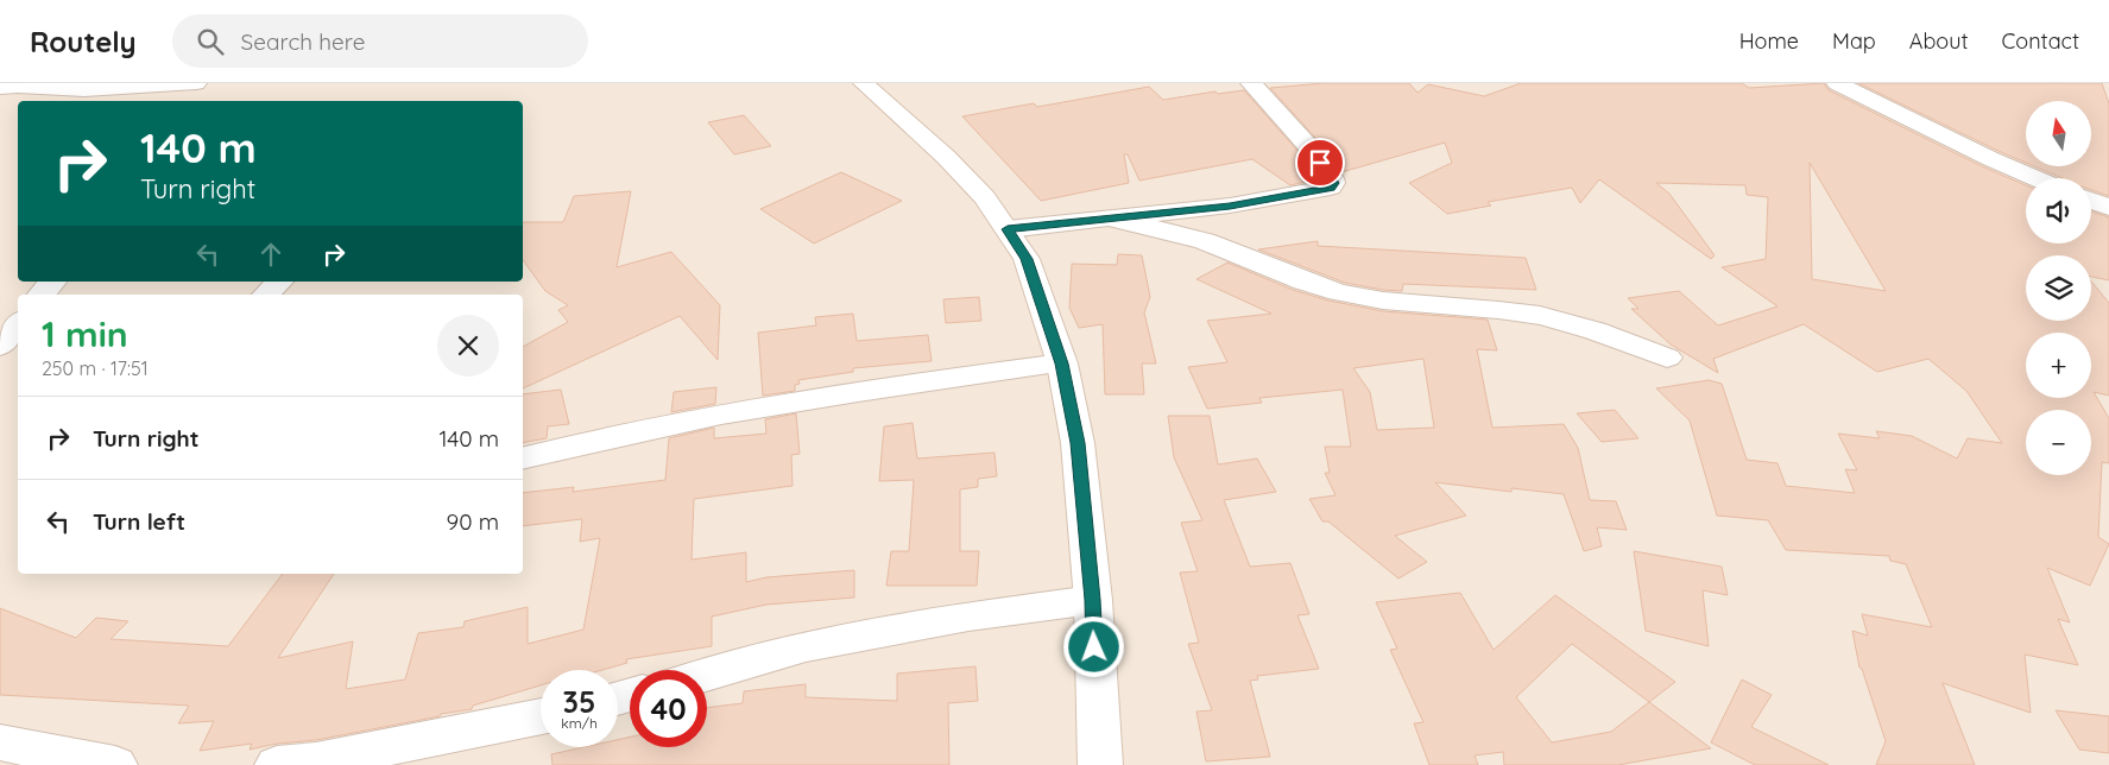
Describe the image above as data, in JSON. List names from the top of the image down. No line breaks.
{"north":"top","page":{"header":"Routely","search":"Search here","nav":["Home","Map","About","Contact"],"map_buttons":["+","−"],"turn":["140 m","Turn right"],"heading":["1 min","250 m · 17:51"],"list":[{"name":"Turn right","value":"140 m"},{"name":"Turn left","value":"90 m"}],"speed":"35 km/h","limit":"40"}}
